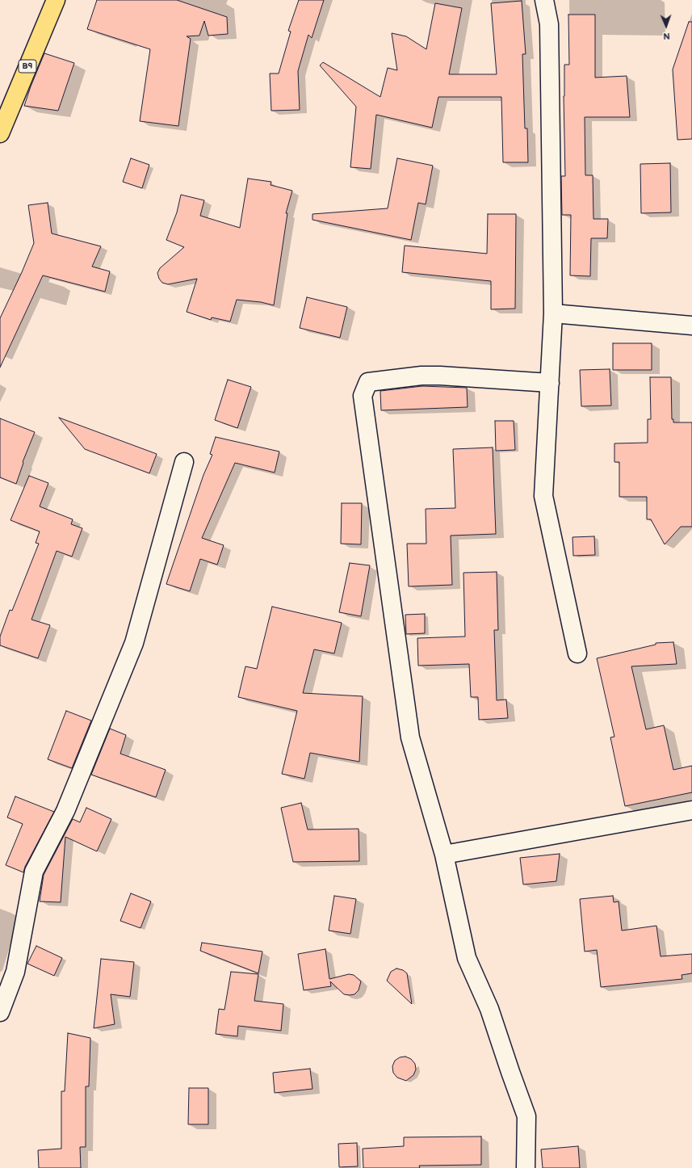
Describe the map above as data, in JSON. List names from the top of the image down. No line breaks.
{"streets":{"highway":["B9"]},"north":"bottom"}
